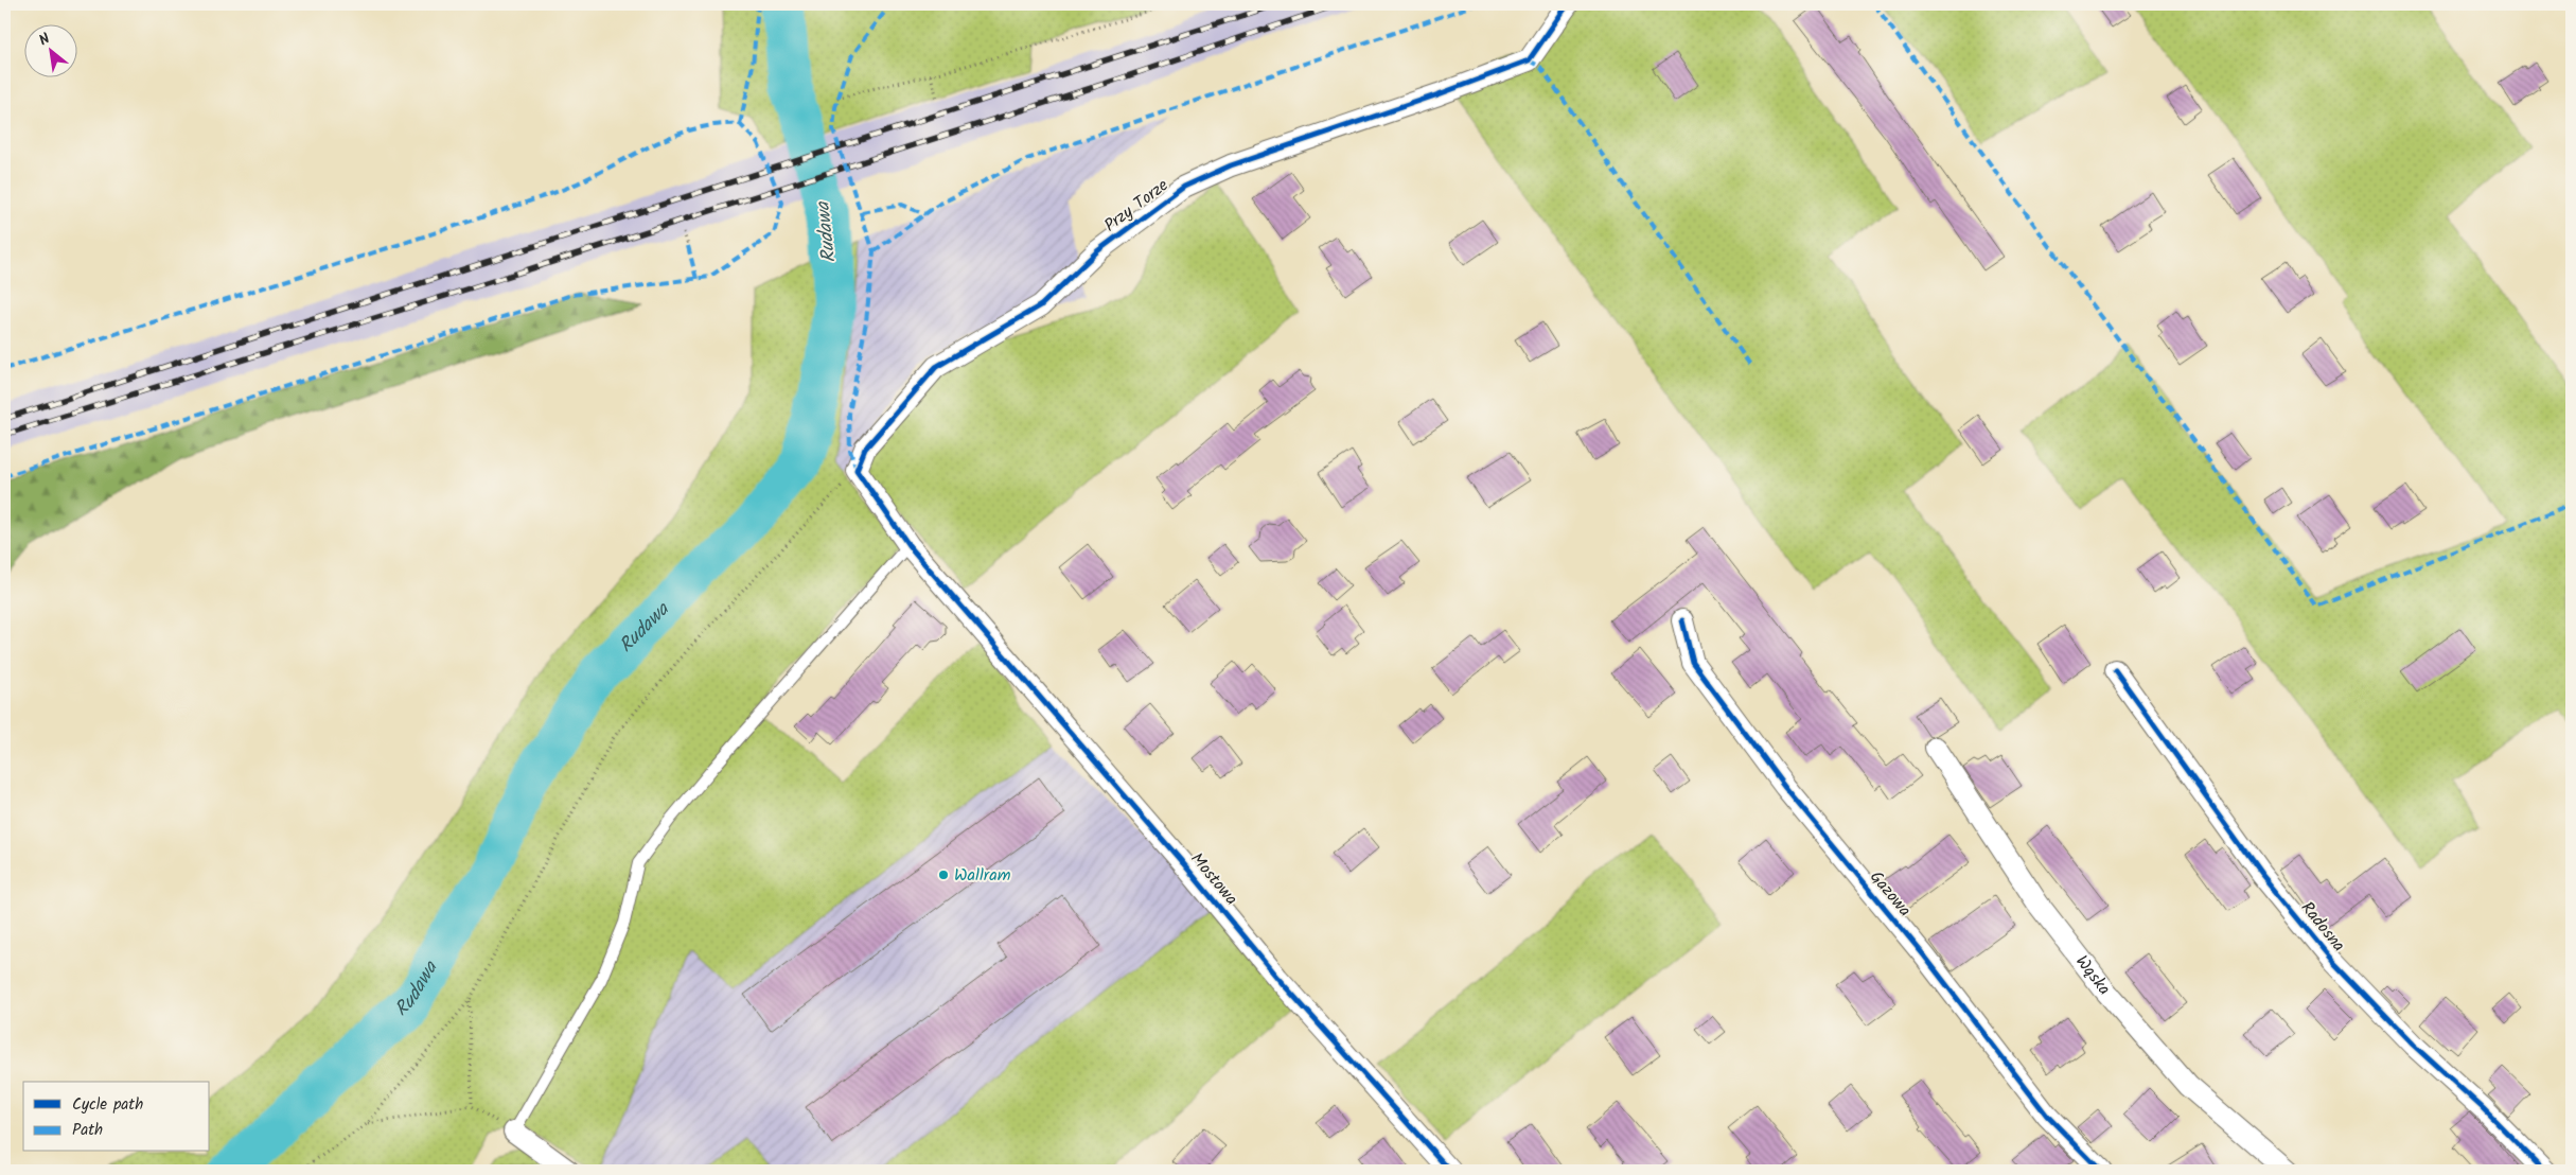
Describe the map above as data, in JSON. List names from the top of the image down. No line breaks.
{"streets":{"street":["Przy Torze","Mostowa","Gazowa","Radosna","Wąska"]},"crossings":[["Przy Torze","Mostowa"]],"water":["Rudawa"],"places":["Wallram"],"legend":["Cycle path","Path"],"north":"top left"}
